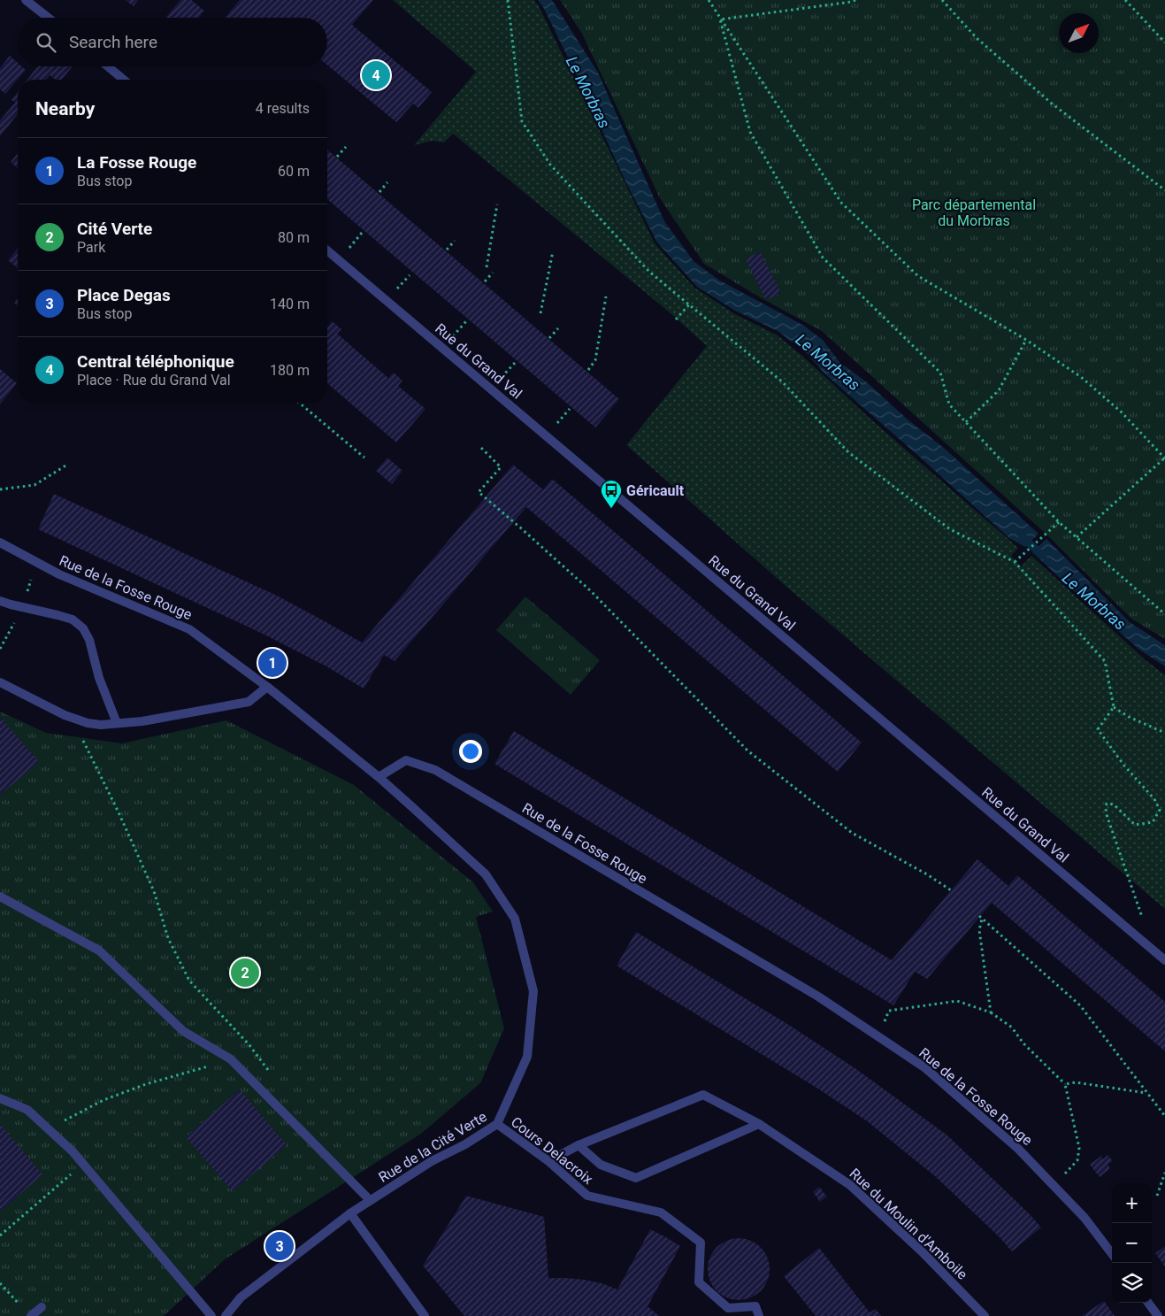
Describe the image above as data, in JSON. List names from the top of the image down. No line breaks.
{"streets":{"street":["Rue du Grand Val","Rue de la Fosse Rouge","Rue de la Cité Verte","Cours Delacroix","Rue du Moulin d'Amboile"]},"crossings":[["Rue de la Fosse Rouge","Rue de la Cité Verte"],["Rue de la Cité Verte","Cours Delacroix"],["Cours Delacroix","Rue du Moulin d'Amboile"]],"water":["Le Morbras"],"parks":["Parc départemental du Morbras"],"places":{"bus stop":["Géricault"]},"north":"top right","page":{"search":"Search here","pins":["4","1","2","3"],"heading":["Nearby","4 results"],"list":[{"mark":"1","name":"La Fosse Rouge","note":"Bus stop","value":"60 m"},{"mark":"2","name":"Cité Verte","note":"Park","value":"80 m"},{"mark":"3","name":"Place Degas","note":"Bus stop","value":"140 m"},{"mark":"4","name":"Central téléphonique","note":"Place · Rue du Grand Val","value":"180 m"}],"map_buttons":["+","−"]}}
